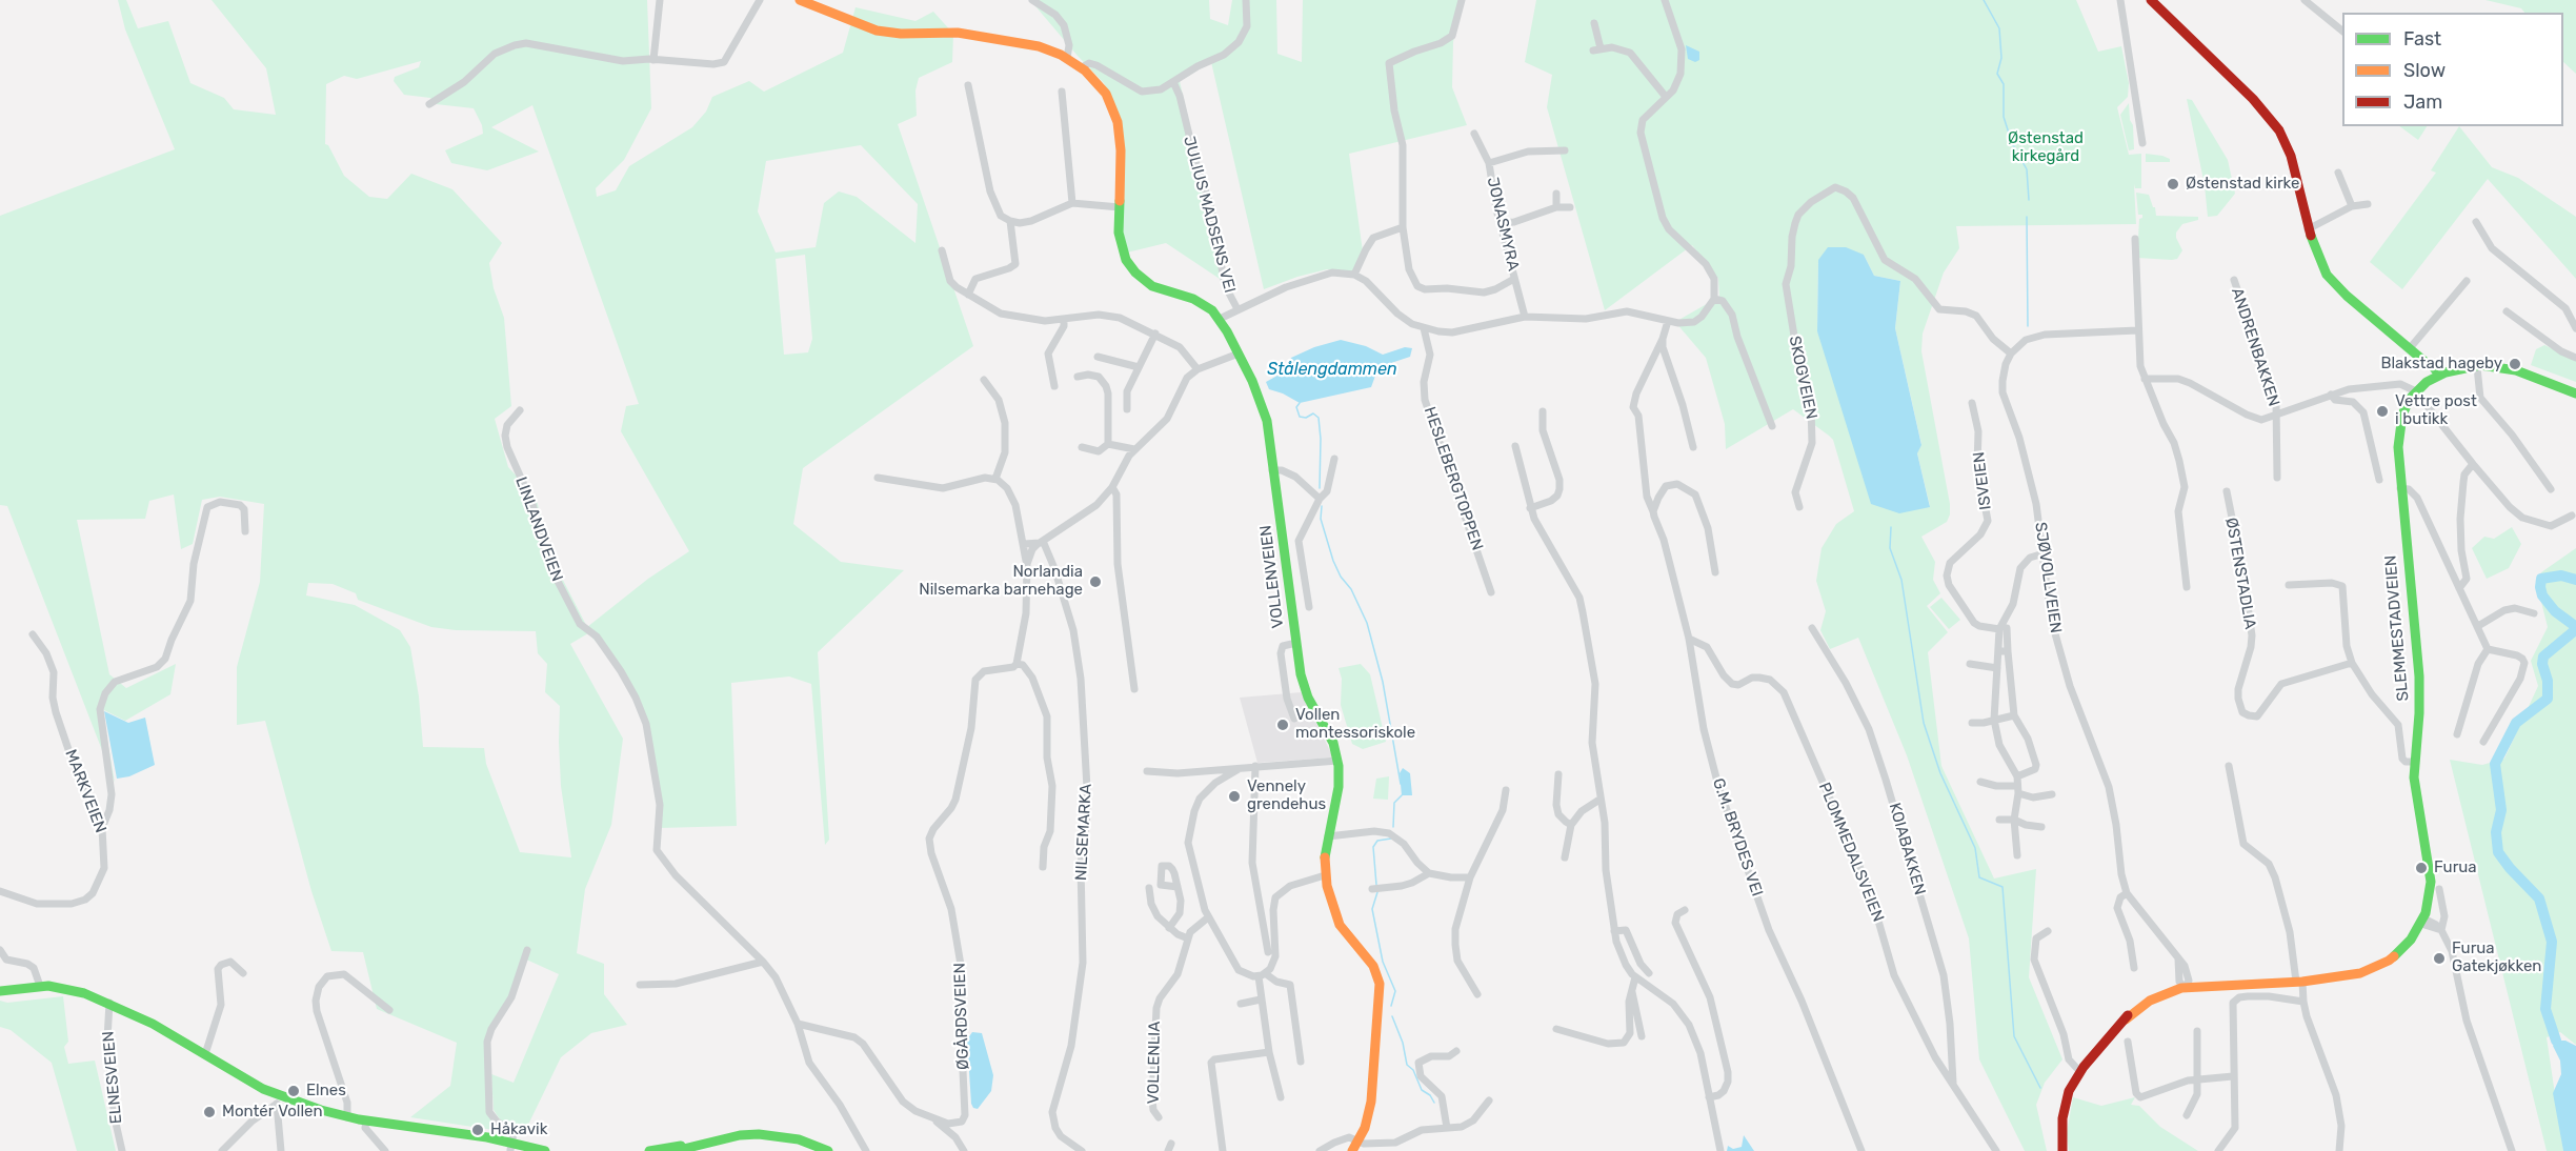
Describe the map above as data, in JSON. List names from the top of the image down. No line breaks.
{"streets":{"main road":["VOLLENVEIEN","SLEMMESTADVEIEN"],"street":["JULIUS MADSENS VEI","JONASMYRA","ANDRENBAKKEN","SKOGVEIEN","HESLEBERGTOPPEN","ISVEIEN","LINLANDVEIEN","ØSTENSTADLIA","SJØVOLLVEIEN","MARKVEIEN","NILSEMARKA","G.M. BRYDES VEI","KOIABAKKEN","PLOMMEDALSVEIEN","ØGÅRDSVEIEN","VOLLENLIA","ELNESVEIEN"]},"crossings":[["ANDRENBAKKEN","SLEMMESTADVEIEN"],["SKOGVEIEN","SJØVOLLVEIEN"],["SJØVOLLVEIEN","SLEMMESTADVEIEN"],["G.M. BRYDES VEI","PLOMMEDALSVEIEN"],["KOIABAKKEN","PLOMMEDALSVEIEN"]],"water":["Stålengdammen"],"parks":["Østenstad kirkegård"],"places":["Østenstad kirke","Blakstad hageby","Vettre post i butikk","Norlandia Nilsemarka barnehage","Vollen montessoriskole","Vennely grendehus","Furua","Furua Gatekjøkken","Elnes","Montér Vollen","Håkavik"],"legend":["Fast","Slow","Jam"]}
